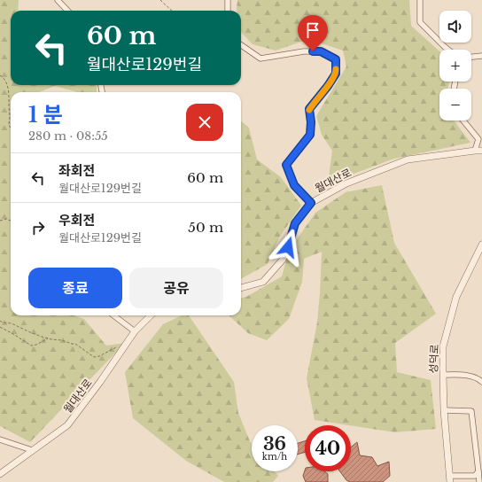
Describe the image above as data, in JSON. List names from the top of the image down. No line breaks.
{"streets":{"street":["월대산로","성덕로"]},"page":{"map_buttons":["+","−"],"turn":["60 m","월대산로129번길"],"heading":["1 분","280 m · 08:55"],"list":[{"name":"좌회전","note":"월대산로129번길","value":"60 m"},{"name":"우회전","note":"월대산로129번길","value":"50 m"}],"buttons":["종료","공유"],"speed":"36 km/h","limit":"40"}}
